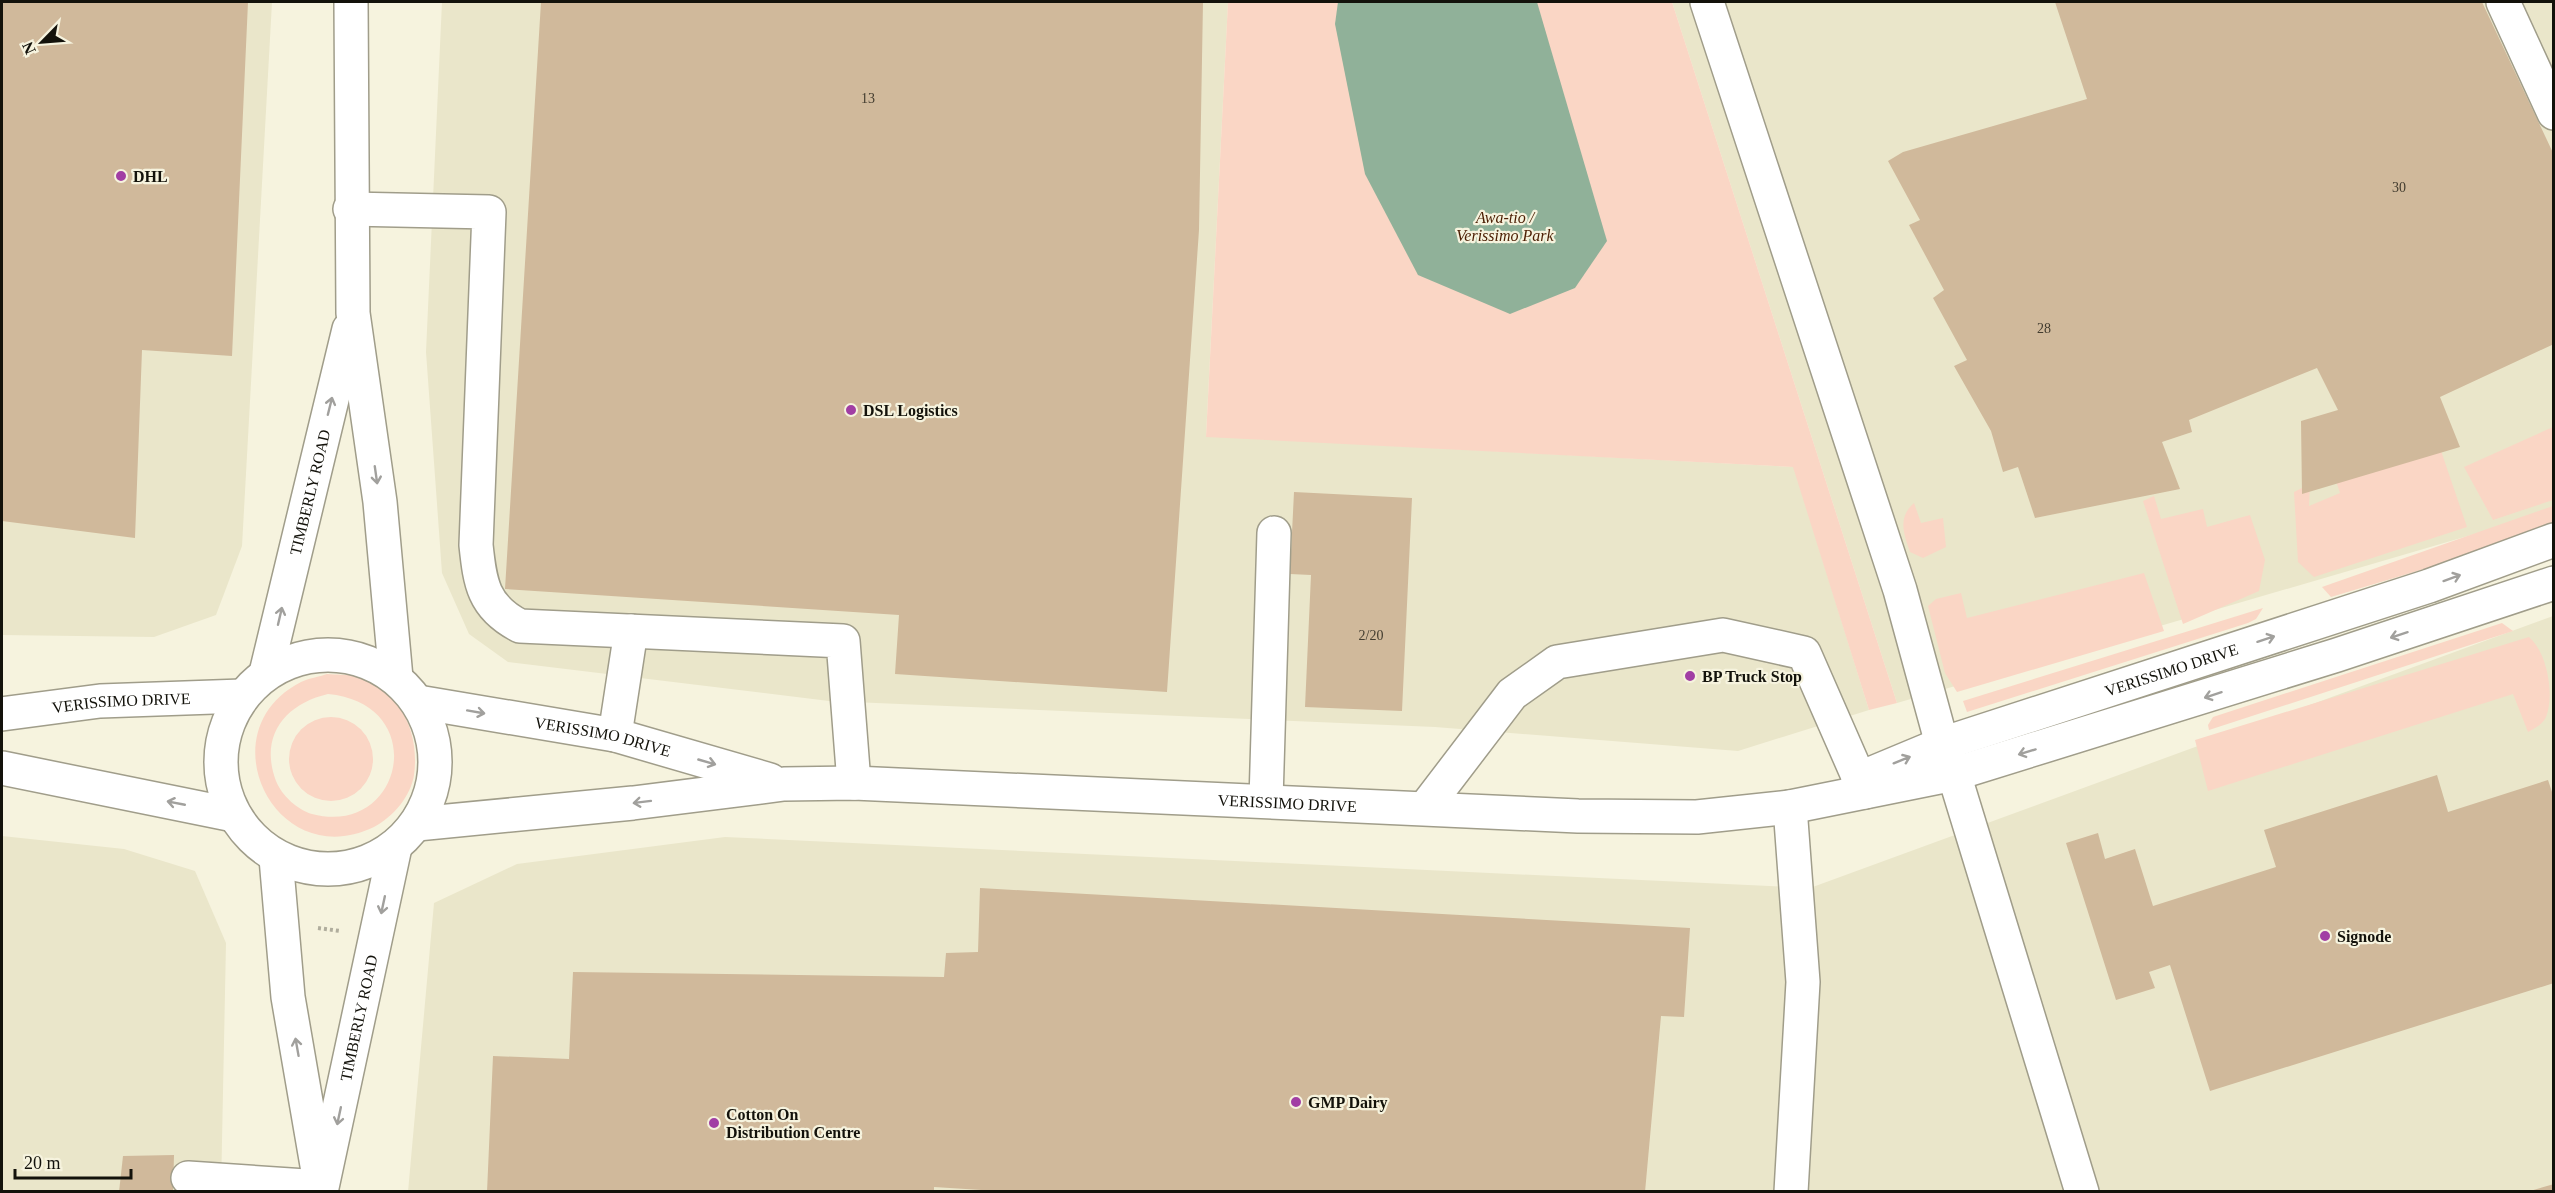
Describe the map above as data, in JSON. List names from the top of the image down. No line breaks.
{"streets":{"street":["TIMBERLY ROAD","VERISSIMO DRIVE"]},"parks":["Awa-tio / Verissimo Park"],"places":["DHL","DSL Logistics","BP Truck Stop","Signode","GMP Dairy","Cotton On Distribution Centre"],"house_numbers":["13","30","28","2/20"],"scale_bar":"20 m","north":"bottom left"}
